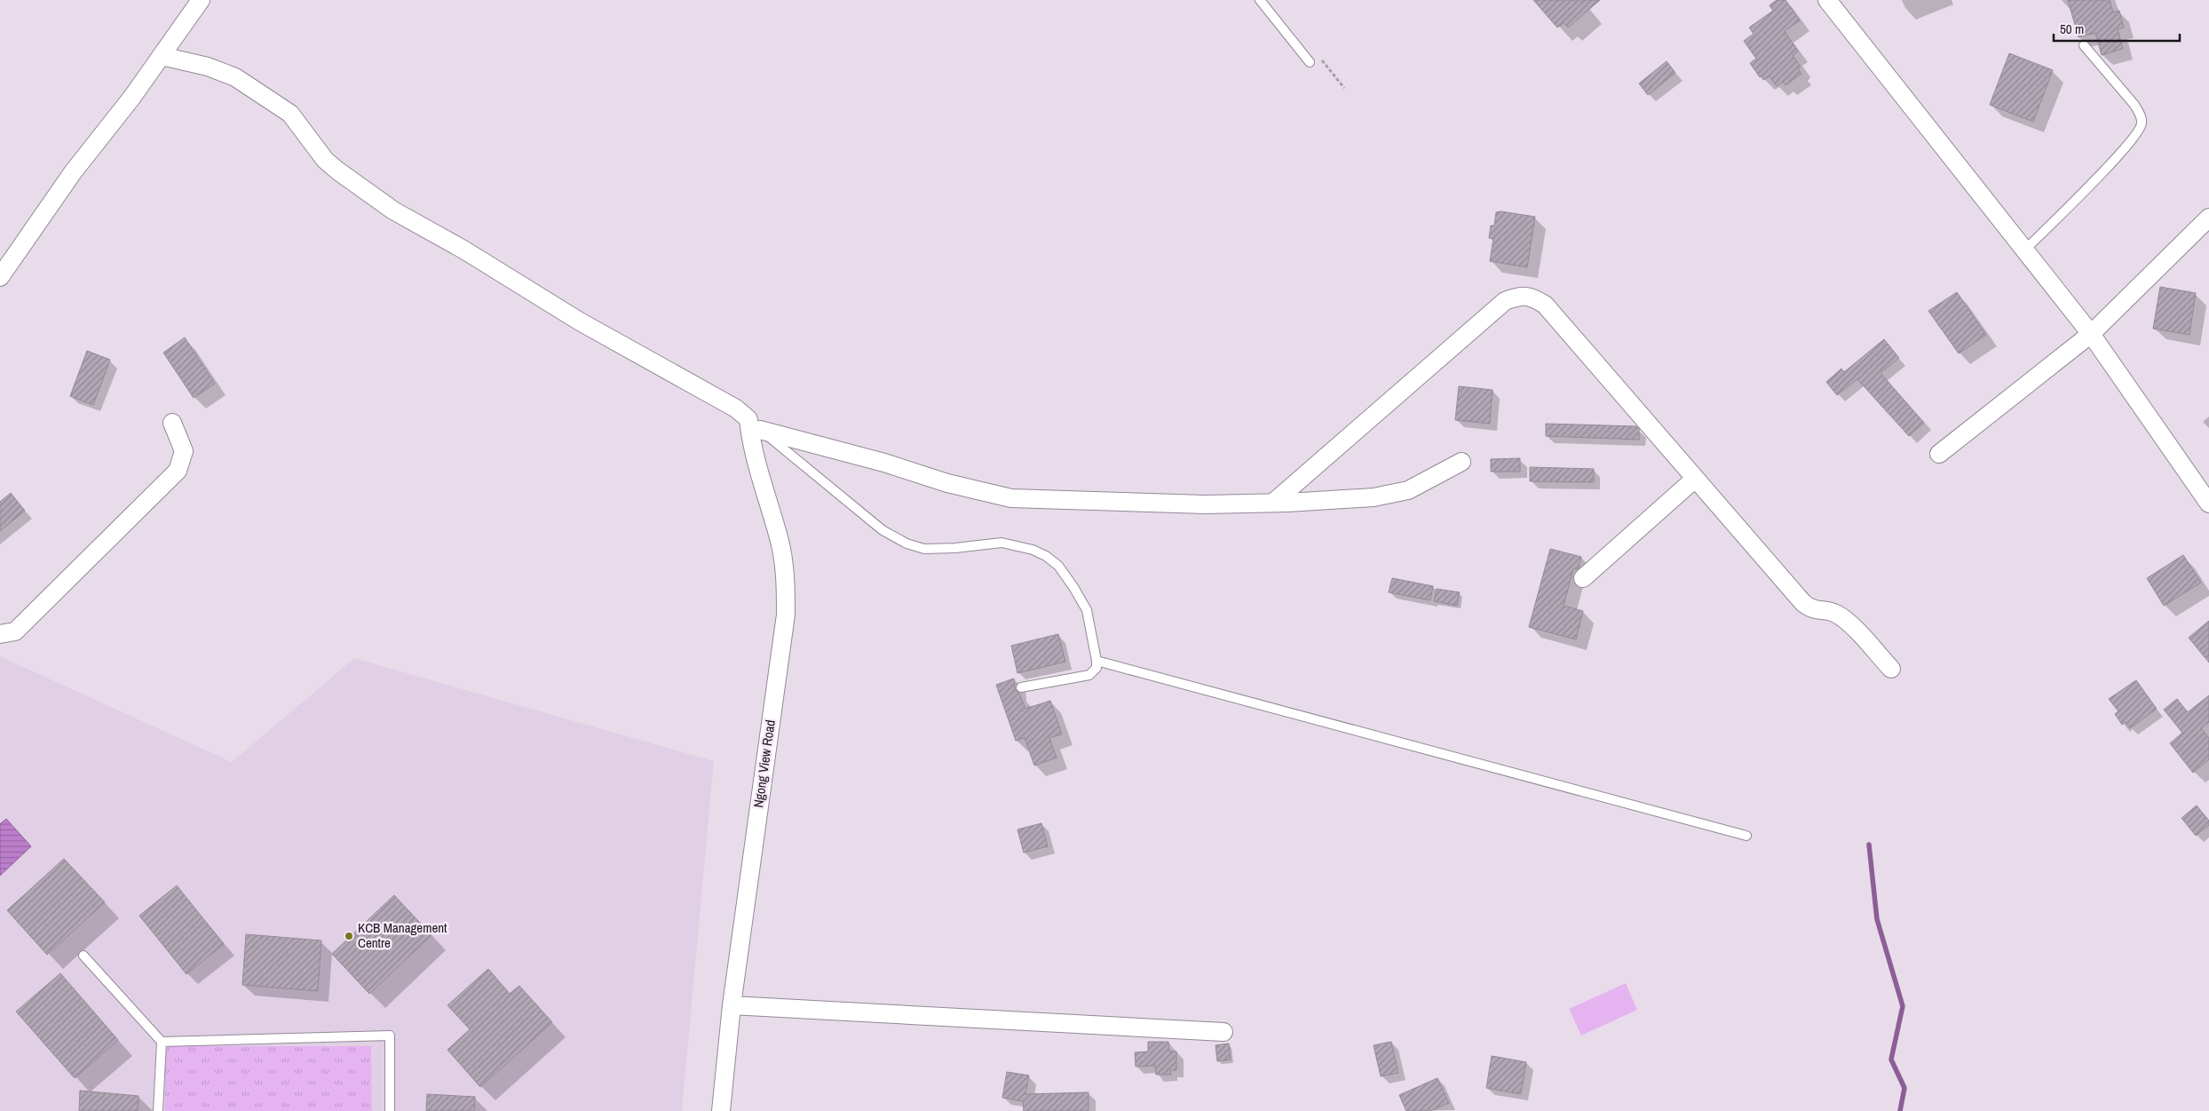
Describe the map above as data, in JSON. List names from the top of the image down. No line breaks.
{"streets":{"street":["Ngong View Road"]},"places":["KCB Management Centre"],"scale_bar":"50 m"}
